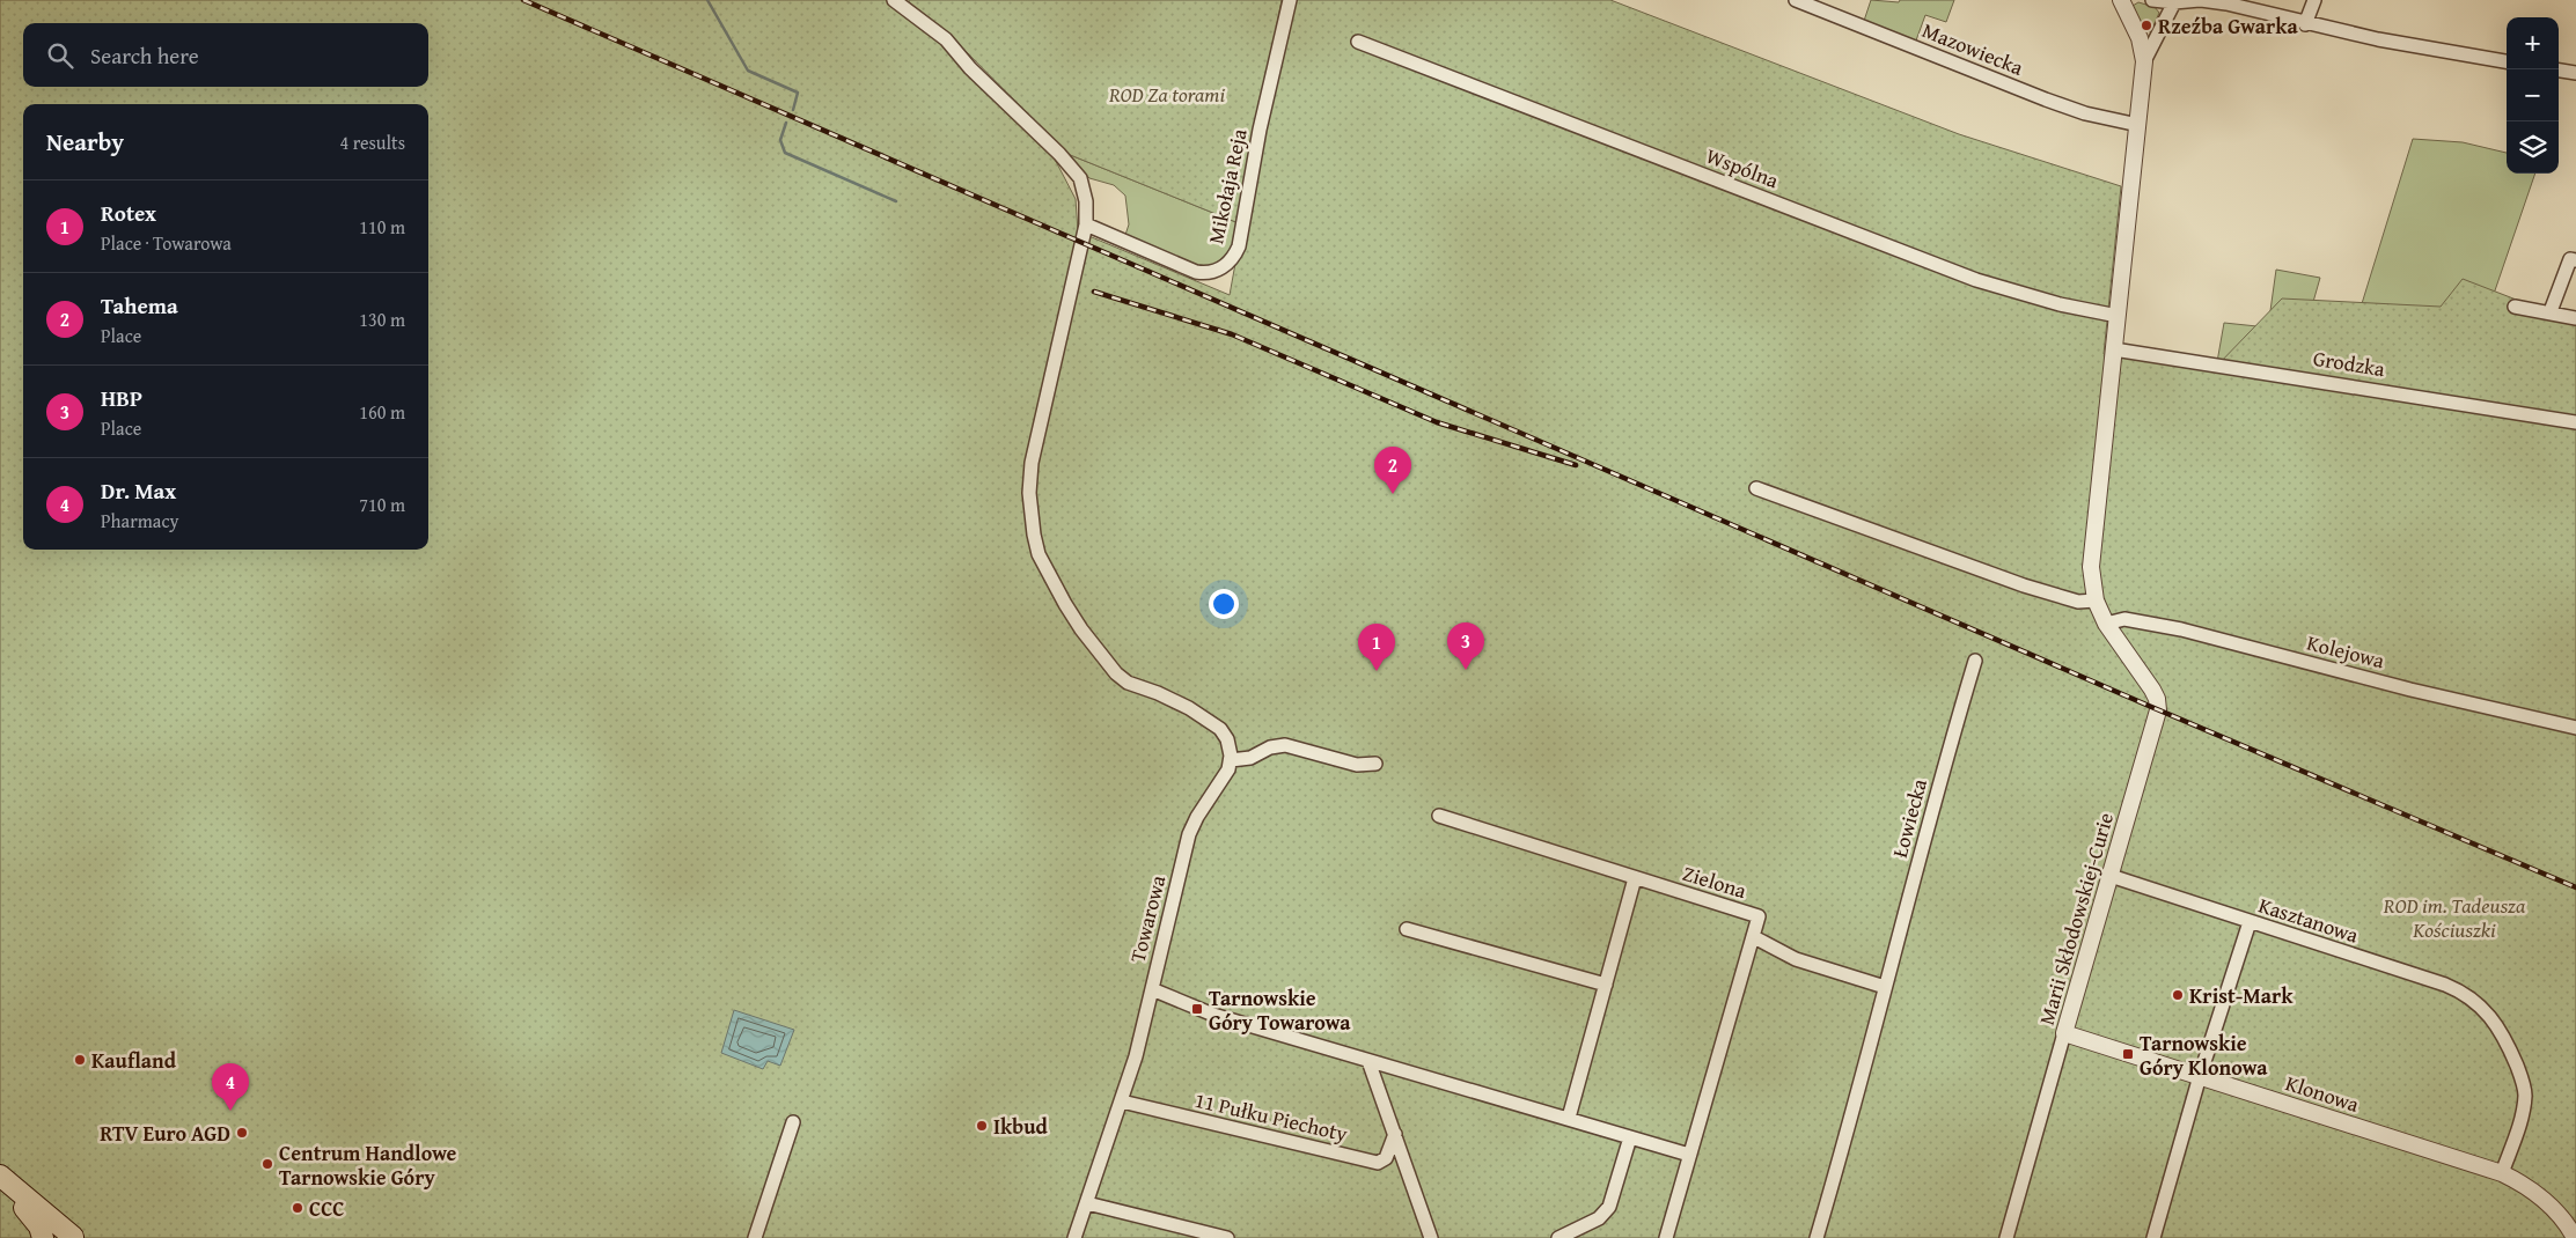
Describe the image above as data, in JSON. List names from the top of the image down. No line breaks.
{"streets":{"street":["Mazowiecka","Wspólna","Mikołaja Reja","Grodzka","Kolejowa","Łowiecka","Zielona","Towarowa","Marii Skłodowskiej-Curie","Kasztanowa","Klonowa","11 Pułku Piechoty"]},"crossings":[["Kolejowa","Marii Skłodowskiej-Curie"],["Towarowa","11 Pułku Piechoty"],["Marii Skłodowskiej-Curie","Kasztanowa"],["Marii Skłodowskiej-Curie","Klonowa"],["Kasztanowa","Klonowa"]],"parks":["ROD Za torami","ROD im. Tadeusza Kościuszki"],"places":{"other":["Rzeźba Gwarka","Krist-Mark","Kaufland","Ikbud","RTV Euro AGD","Centrum Handlowe Tarnowskie Góry","CCC"],"transit":["Tarnowskie Góry Towarowa","Tarnowskie Góry Klonowa"]},"page":{"map_buttons":["+","−"],"search":"Search here","heading":["Nearby","4 results"],"list":[{"mark":"1","name":"Rotex","note":"Place · Towarowa","value":"110 m"},{"mark":"2","name":"Tahema","note":"Place","value":"130 m"},{"mark":"3","name":"HBP","note":"Place","value":"160 m"},{"mark":"4","name":"Dr. Max","note":"Pharmacy","value":"710 m"}],"pins":["2","3","1","4"]}}
